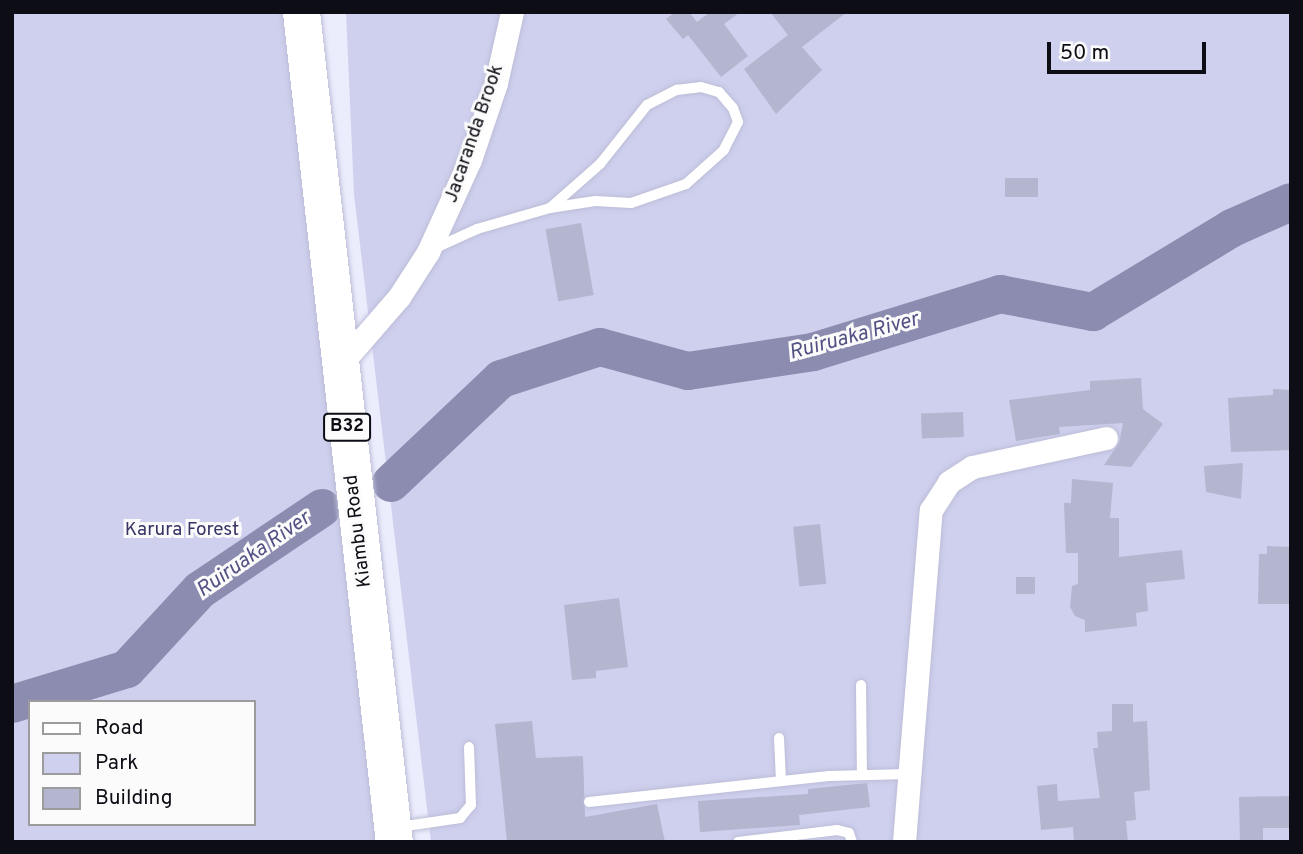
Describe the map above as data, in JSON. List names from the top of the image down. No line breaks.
{"streets":{"highway":["B32","Kiambu Road"],"street":["Jacaranda Brook"]},"crossings":[["Jacaranda Brook","Kiambu Road"]],"water":["Ruiruaka River"],"parks":["Karura Forest"],"legend":["Road","Park","Building"],"scale_bar":"50 m"}
